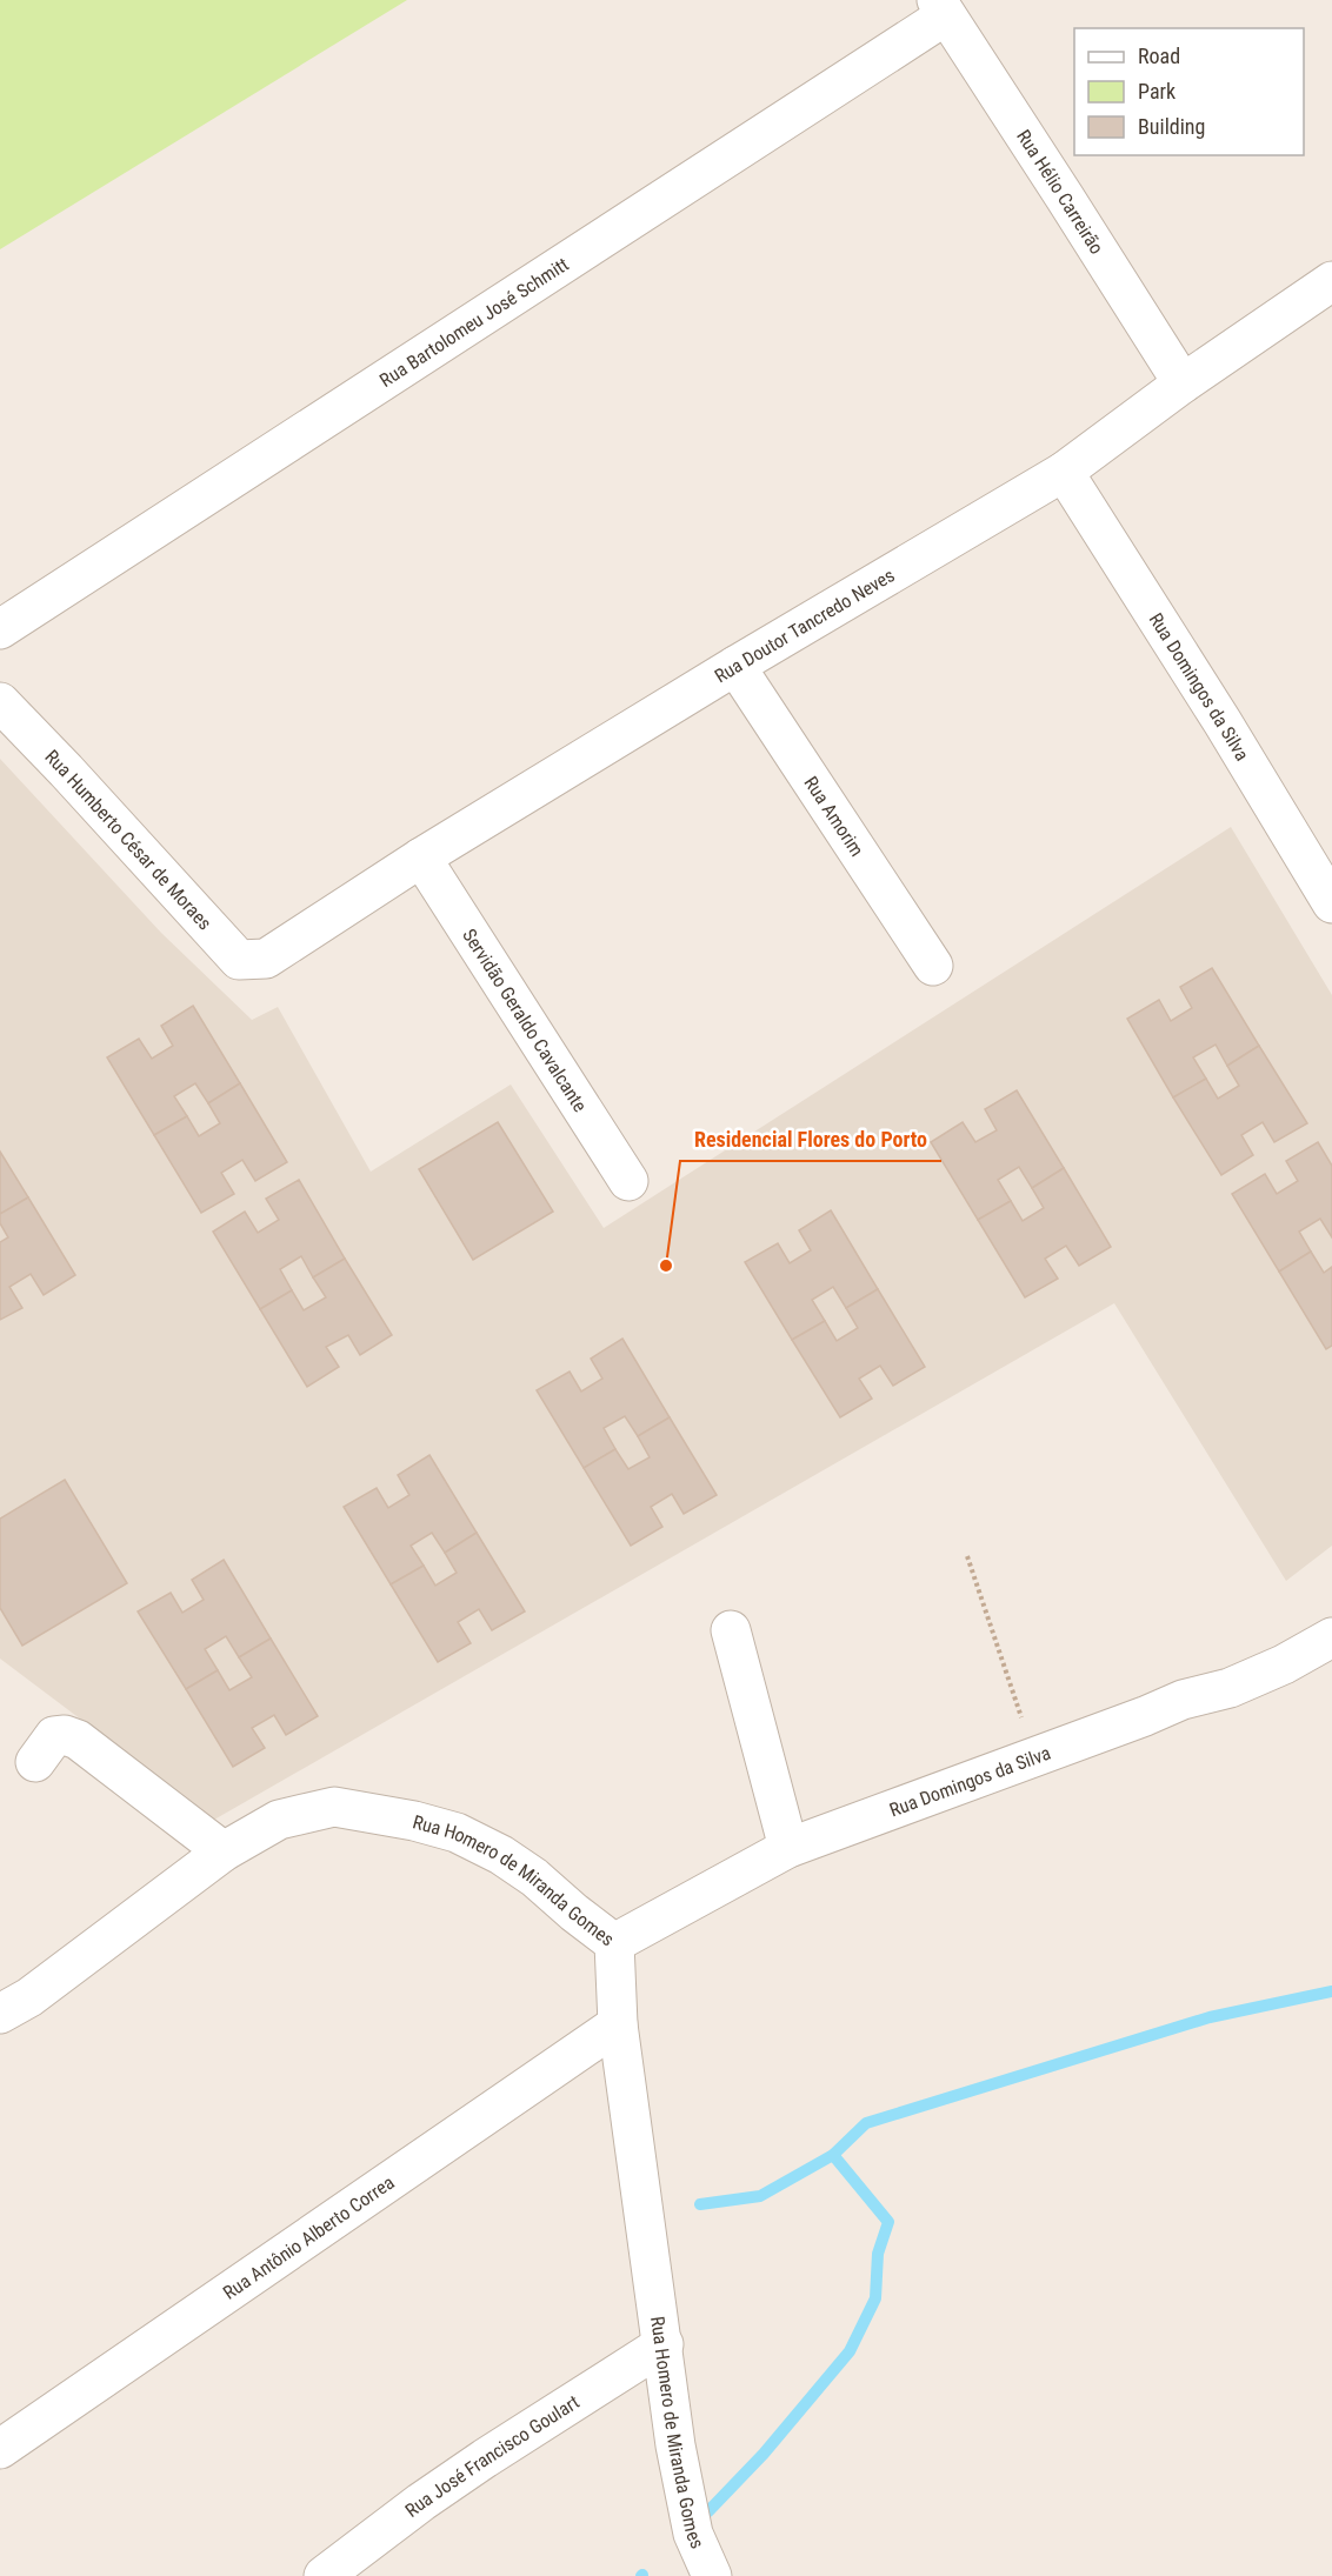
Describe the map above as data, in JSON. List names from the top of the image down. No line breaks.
{"streets":{"street":["Rua Hélio Carreirão","Rua Bartolomeu José Schmitt","Rua Doutor Tancredo Neves","Rua Domingos da Silva","Rua Amorim","Rua Humberto César de Moraes","Servidão Geraldo Cavalcante","Rua Homero de Miranda Gomes","Rua Antônio Alberto Correa","Rua José Francisco Goulart"]},"crossings":[["Rua Hélio Carreirão","Rua Bartolomeu José Schmitt"],["Rua Hélio Carreirão","Rua Doutor Tancredo Neves"],["Rua Doutor Tancredo Neves","Rua Domingos da Silva"],["Rua Doutor Tancredo Neves","Rua Amorim"],["Rua Doutor Tancredo Neves","Rua Humberto César de Moraes"],["Rua Doutor Tancredo Neves","Servidão Geraldo Cavalcante"],["Rua Domingos da Silva","Rua Homero de Miranda Gomes"],["Rua Homero de Miranda Gomes","Rua Antônio Alberto Correa"],["Rua Homero de Miranda Gomes","Rua José Francisco Goulart"]],"places":["Residencial Flores do Porto"],"legend":["Road","Park","Building"]}
